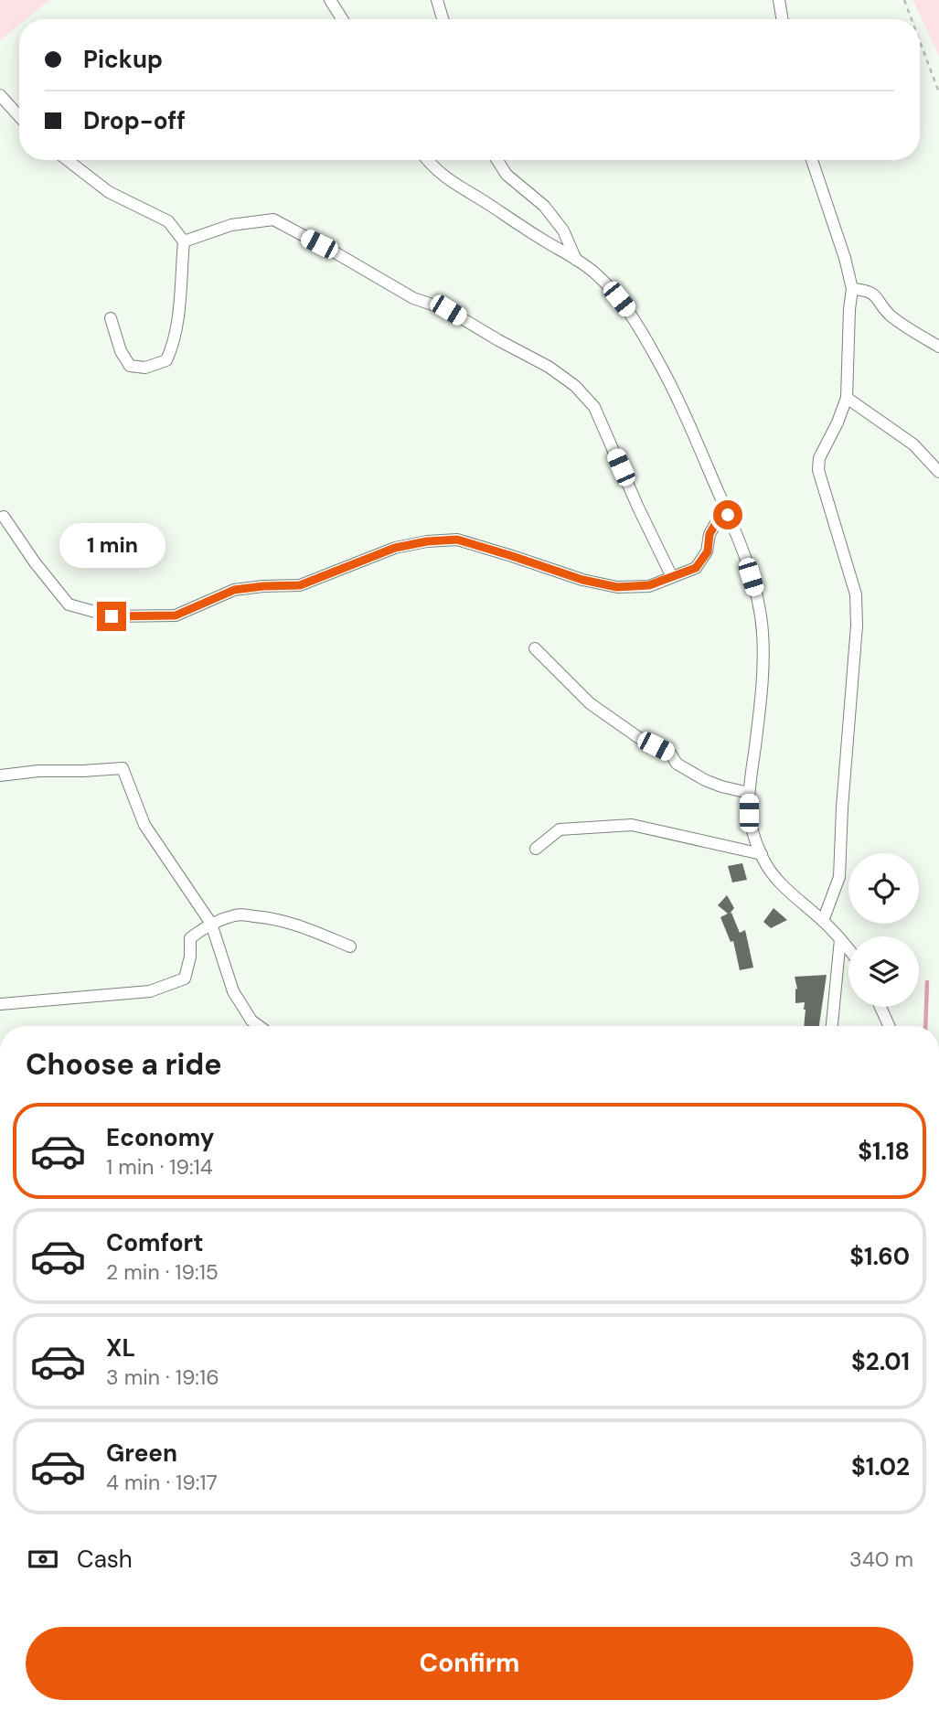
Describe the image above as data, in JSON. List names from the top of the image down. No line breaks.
{"page":{"banner":["Pickup","Drop-off"],"bubble":"1 min","heading":"Choose a ride","list":[{"name":"Economy","note":"1 min · 19:14","value":"$1.18"},{"name":"Comfort","note":"2 min · 19:15","value":"$1.60"},{"name":"XL","note":"3 min · 19:16","value":"$2.01"},{"name":"Green","note":"4 min · 19:17","value":"$1.02"}],"pay":["Cash","340 m"],"buttons":"Confirm"}}
